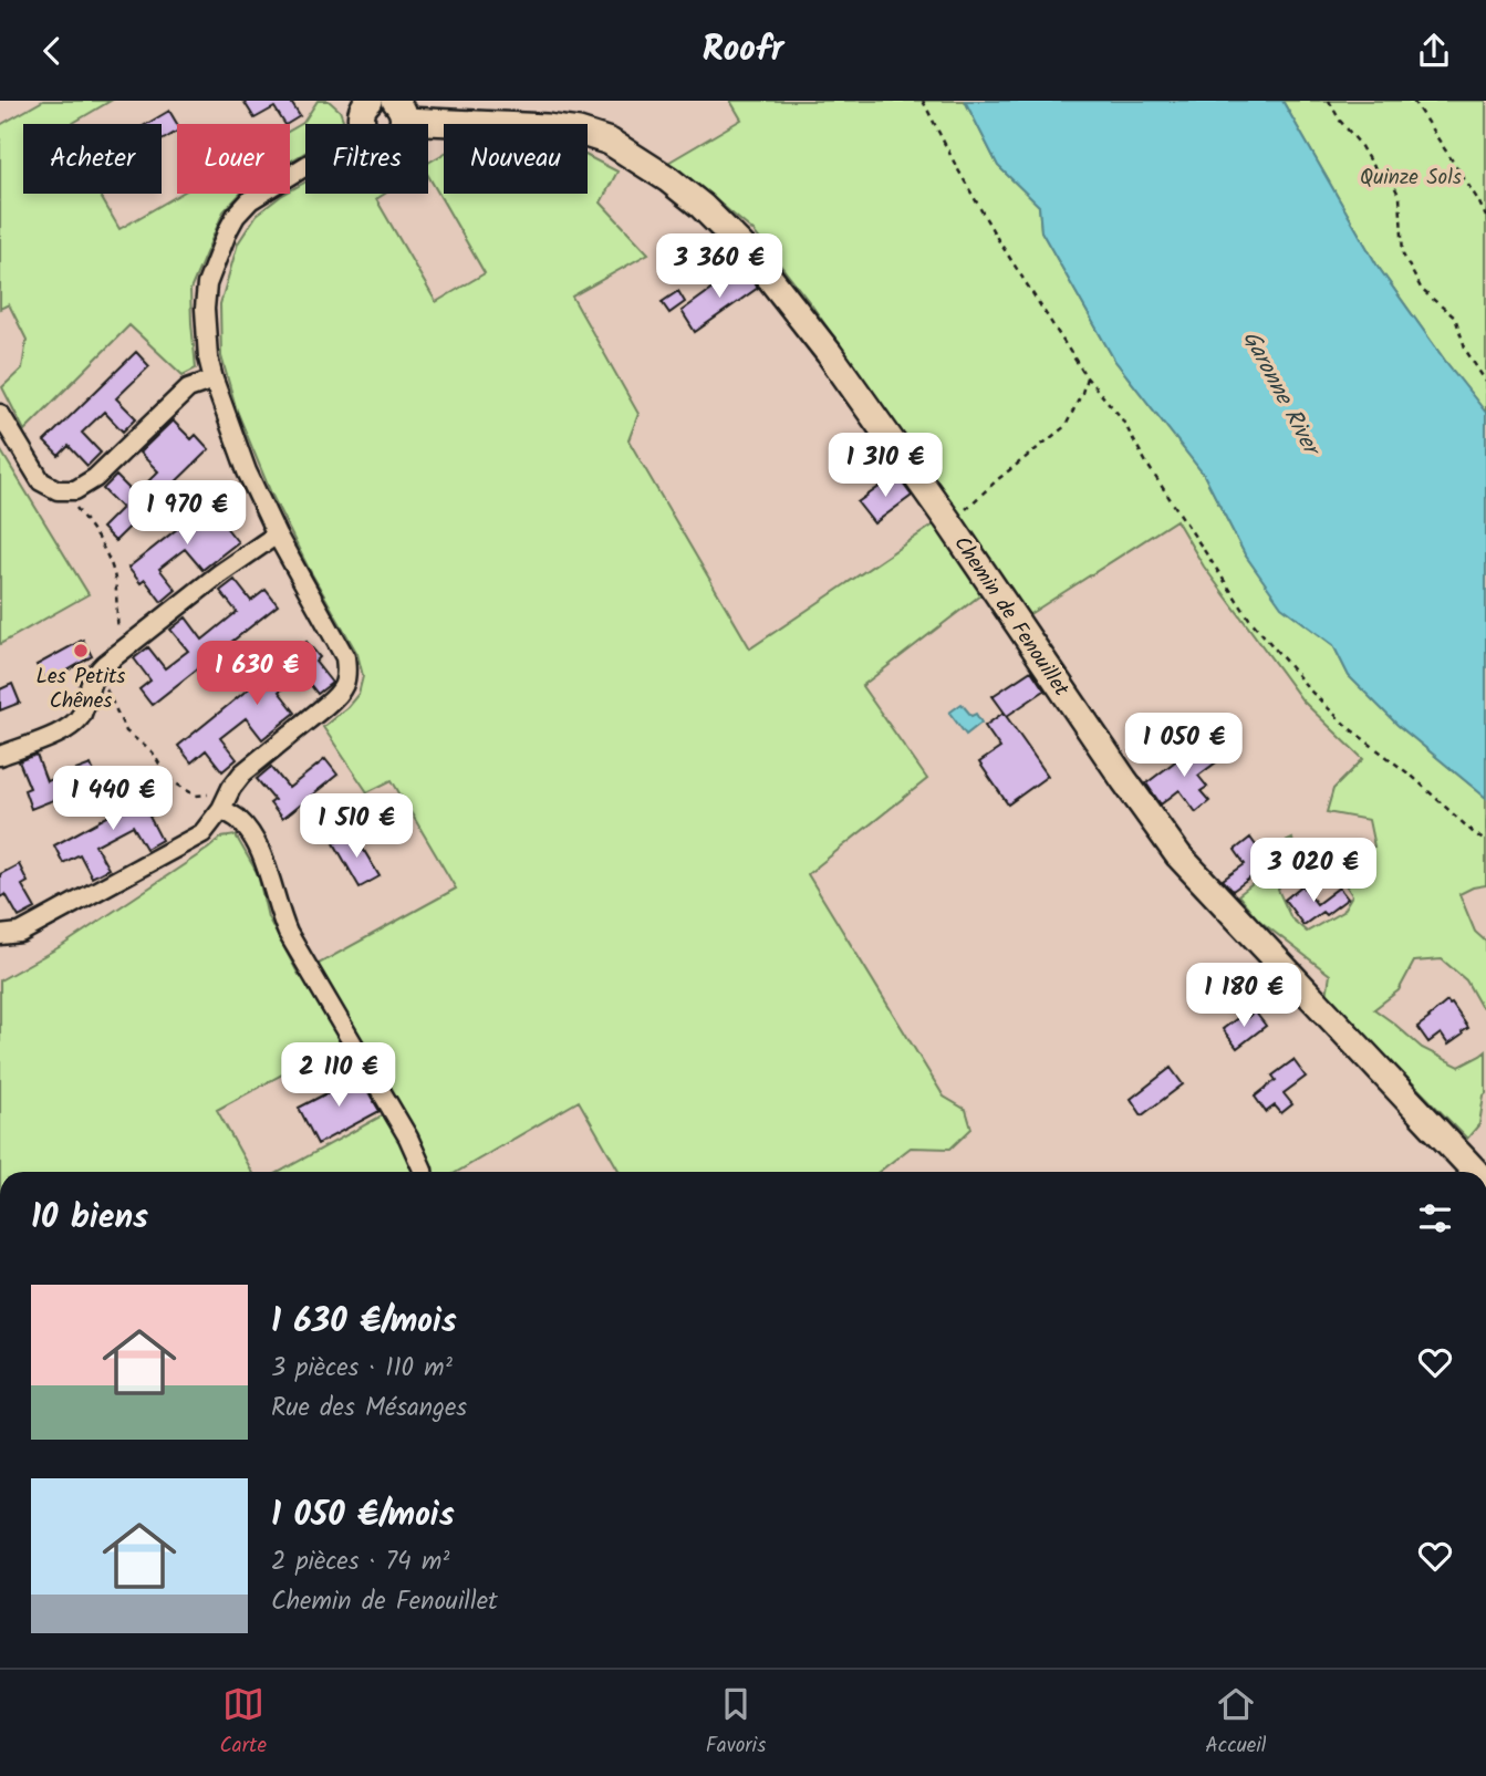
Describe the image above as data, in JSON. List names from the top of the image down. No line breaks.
{"streets":{"street":["Chemin de Fenouillet"]},"water":["Garonne River"],"parks":["Quinze Sols"],"places":["Les Petits Chênes"],"page":{"header":"Roofr","chip":["Acheter","Louer","Filtres","Nouveau"],"price":["3 360 €","1 310 €","1 970 €","1 630 €","1 050 €","1 440 €","1 510 €","3 020 €","1 180 €","2 110 €"],"heading":"10 biens","list":[{"name":"1 630 €/mois","note":"3 pièces · 110 m² · Rue des Mésanges"},{"name":"1 050 €/mois","note":"2 pièces · 74 m² · Chemin de Fenouillet"}],"tabs":["Carte","Favoris","Accueil"]}}
